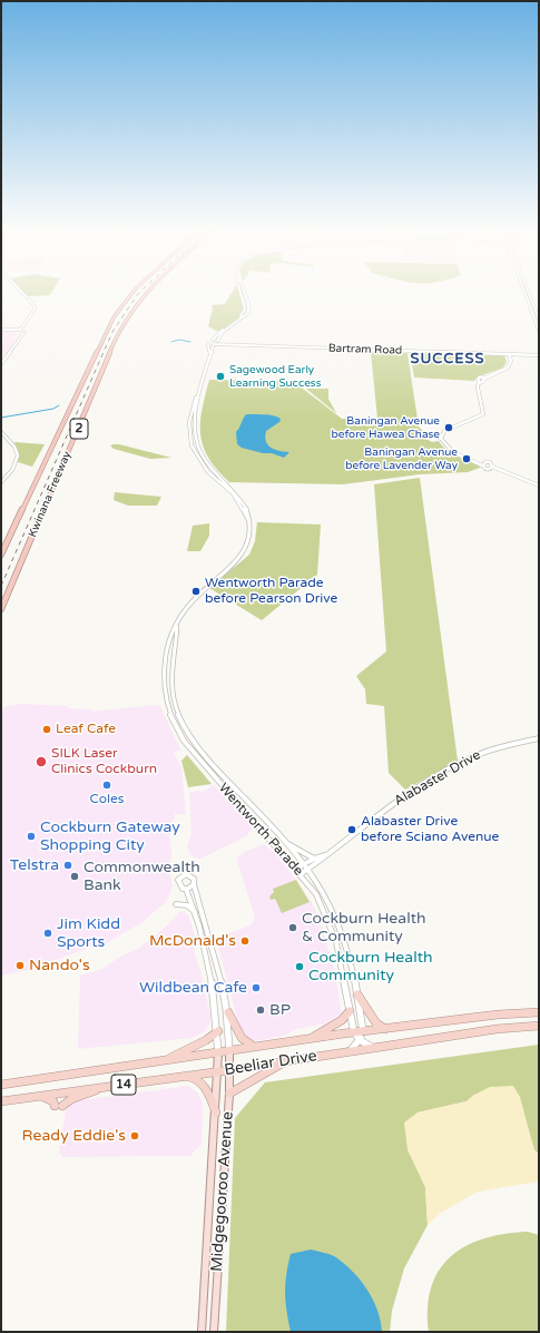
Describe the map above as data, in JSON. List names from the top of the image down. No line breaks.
{"streets":{"highway":["2","Kwinana Freeway","Beeliar Drive","14"],"main road":["Midgegooroo Avenue"],"street":["Bartram Road","Alabaster Drive","Wentworth Parade"]},"crossings":[["Bartram Road","Wentworth Parade"],["Alabaster Drive","Wentworth Parade"],["Wentworth Parade","Beeliar Drive"],["Beeliar Drive","Midgegooroo Avenue"]],"districts":["SUCCESS"],"places":["Sagewood Early Learning Success","Baningan Avenue before Hawea Chase","Baningan Avenue before Lavender Way","Wentworth Parade before Pearson Drive","Leaf Cafe","SILK Laser Clinics Cockburn","Coles","Alabaster Drive before Sciano Avenue","Cockburn Gateway Shopping City","Telstra","Commonwealth Bank","Cockburn Health & Community","Jim Kidd Sports","McDonald's","Nando's","Cockburn Health Community","Wildbean Cafe","BP","Ready Eddie's"]}
